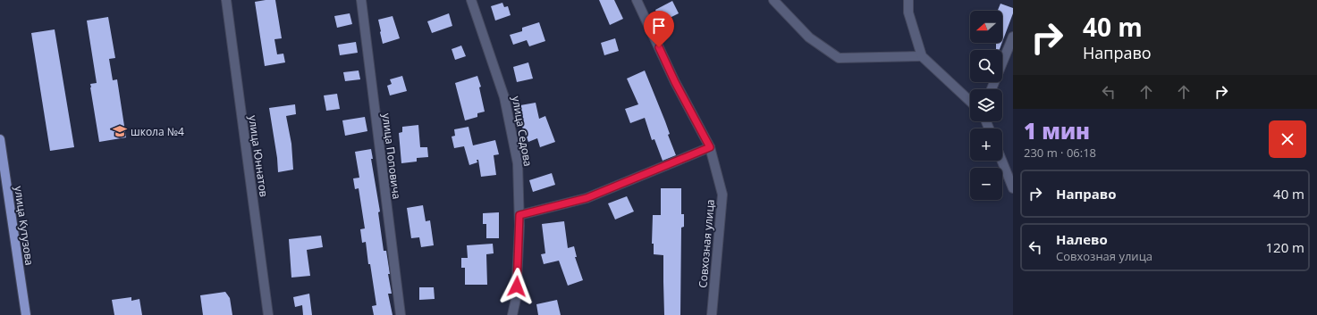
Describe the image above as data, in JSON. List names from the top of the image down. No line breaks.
{"streets":{"main road":["улица Кутузова"],"street":["улица Седова","улица Юннатов","улица Поповича","Совхозная улица"]},"places":{"school or university":["школа №4"]},"north":"left","page":{"turn":["40 m","Направо"],"map_buttons":["+","−"],"heading":["1 мин","230 m · 06:18"],"list":[{"name":"Направо","value":"40 m"},{"name":"Налево","note":"Совхозная улица","value":"120 m"}]}}
